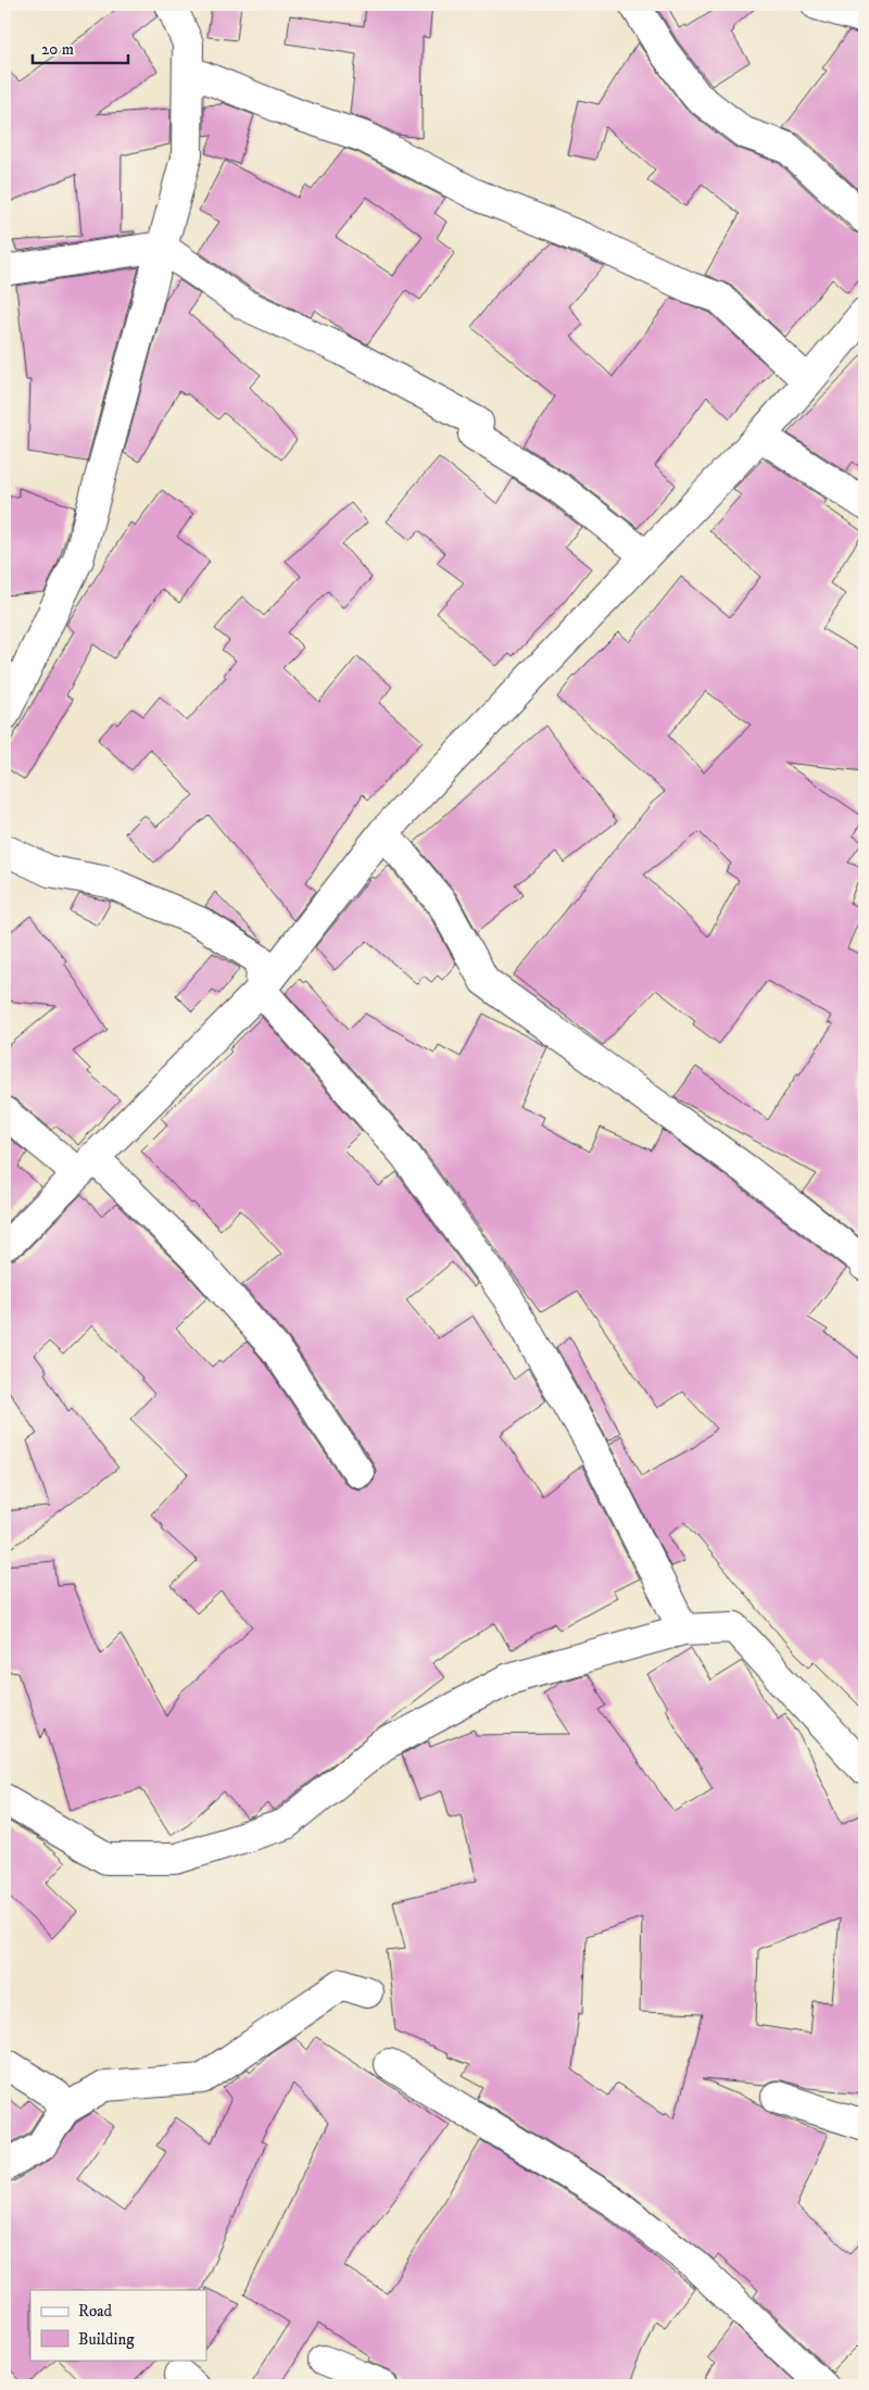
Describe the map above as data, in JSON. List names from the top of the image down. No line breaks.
{"legend":["Road","Building"],"scale_bar":"20 m"}
